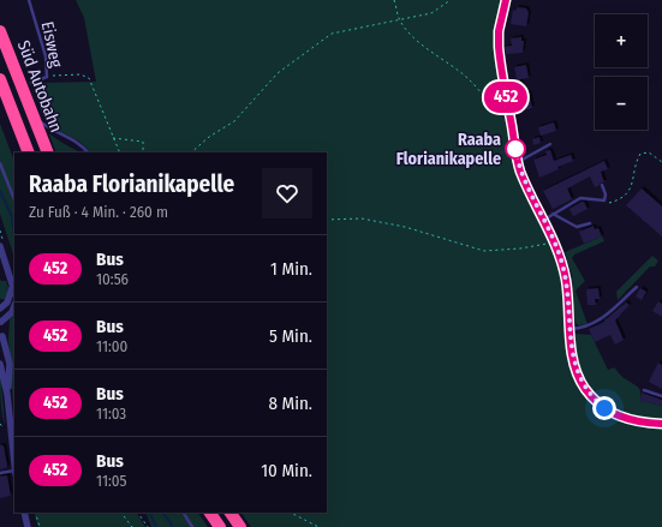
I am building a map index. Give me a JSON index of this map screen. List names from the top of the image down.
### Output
{
  "streets": {
    "highway": ["Süd Autobahn"],
    "lane": ["Eisweg"]
  },
  "places": ["Raaba Florianikapelle"],
  "lines": ["bus line 452"],
  "page": {
    "on_map": "452",
    "map_buttons": ["+", "−"],
    "heading": ["Raaba Florianikapelle", "Zu Fuß · 4 Min. · 260 m"],
    "list": [
      {
        "mark": "452",
        "name": "Bus",
        "note": "10:56",
        "value": "1 Min."
      },
      {
        "mark": "452",
        "name": "Bus",
        "note": "11:00",
        "value": "5 Min."
      },
      {
        "mark": "452",
        "name": "Bus",
        "note": "11:03",
        "value": "8 Min."
      },
      {
        "mark": "452",
        "name": "Bus",
        "note": "11:05",
        "value": "10 Min."
      }
    ]
  }
}
